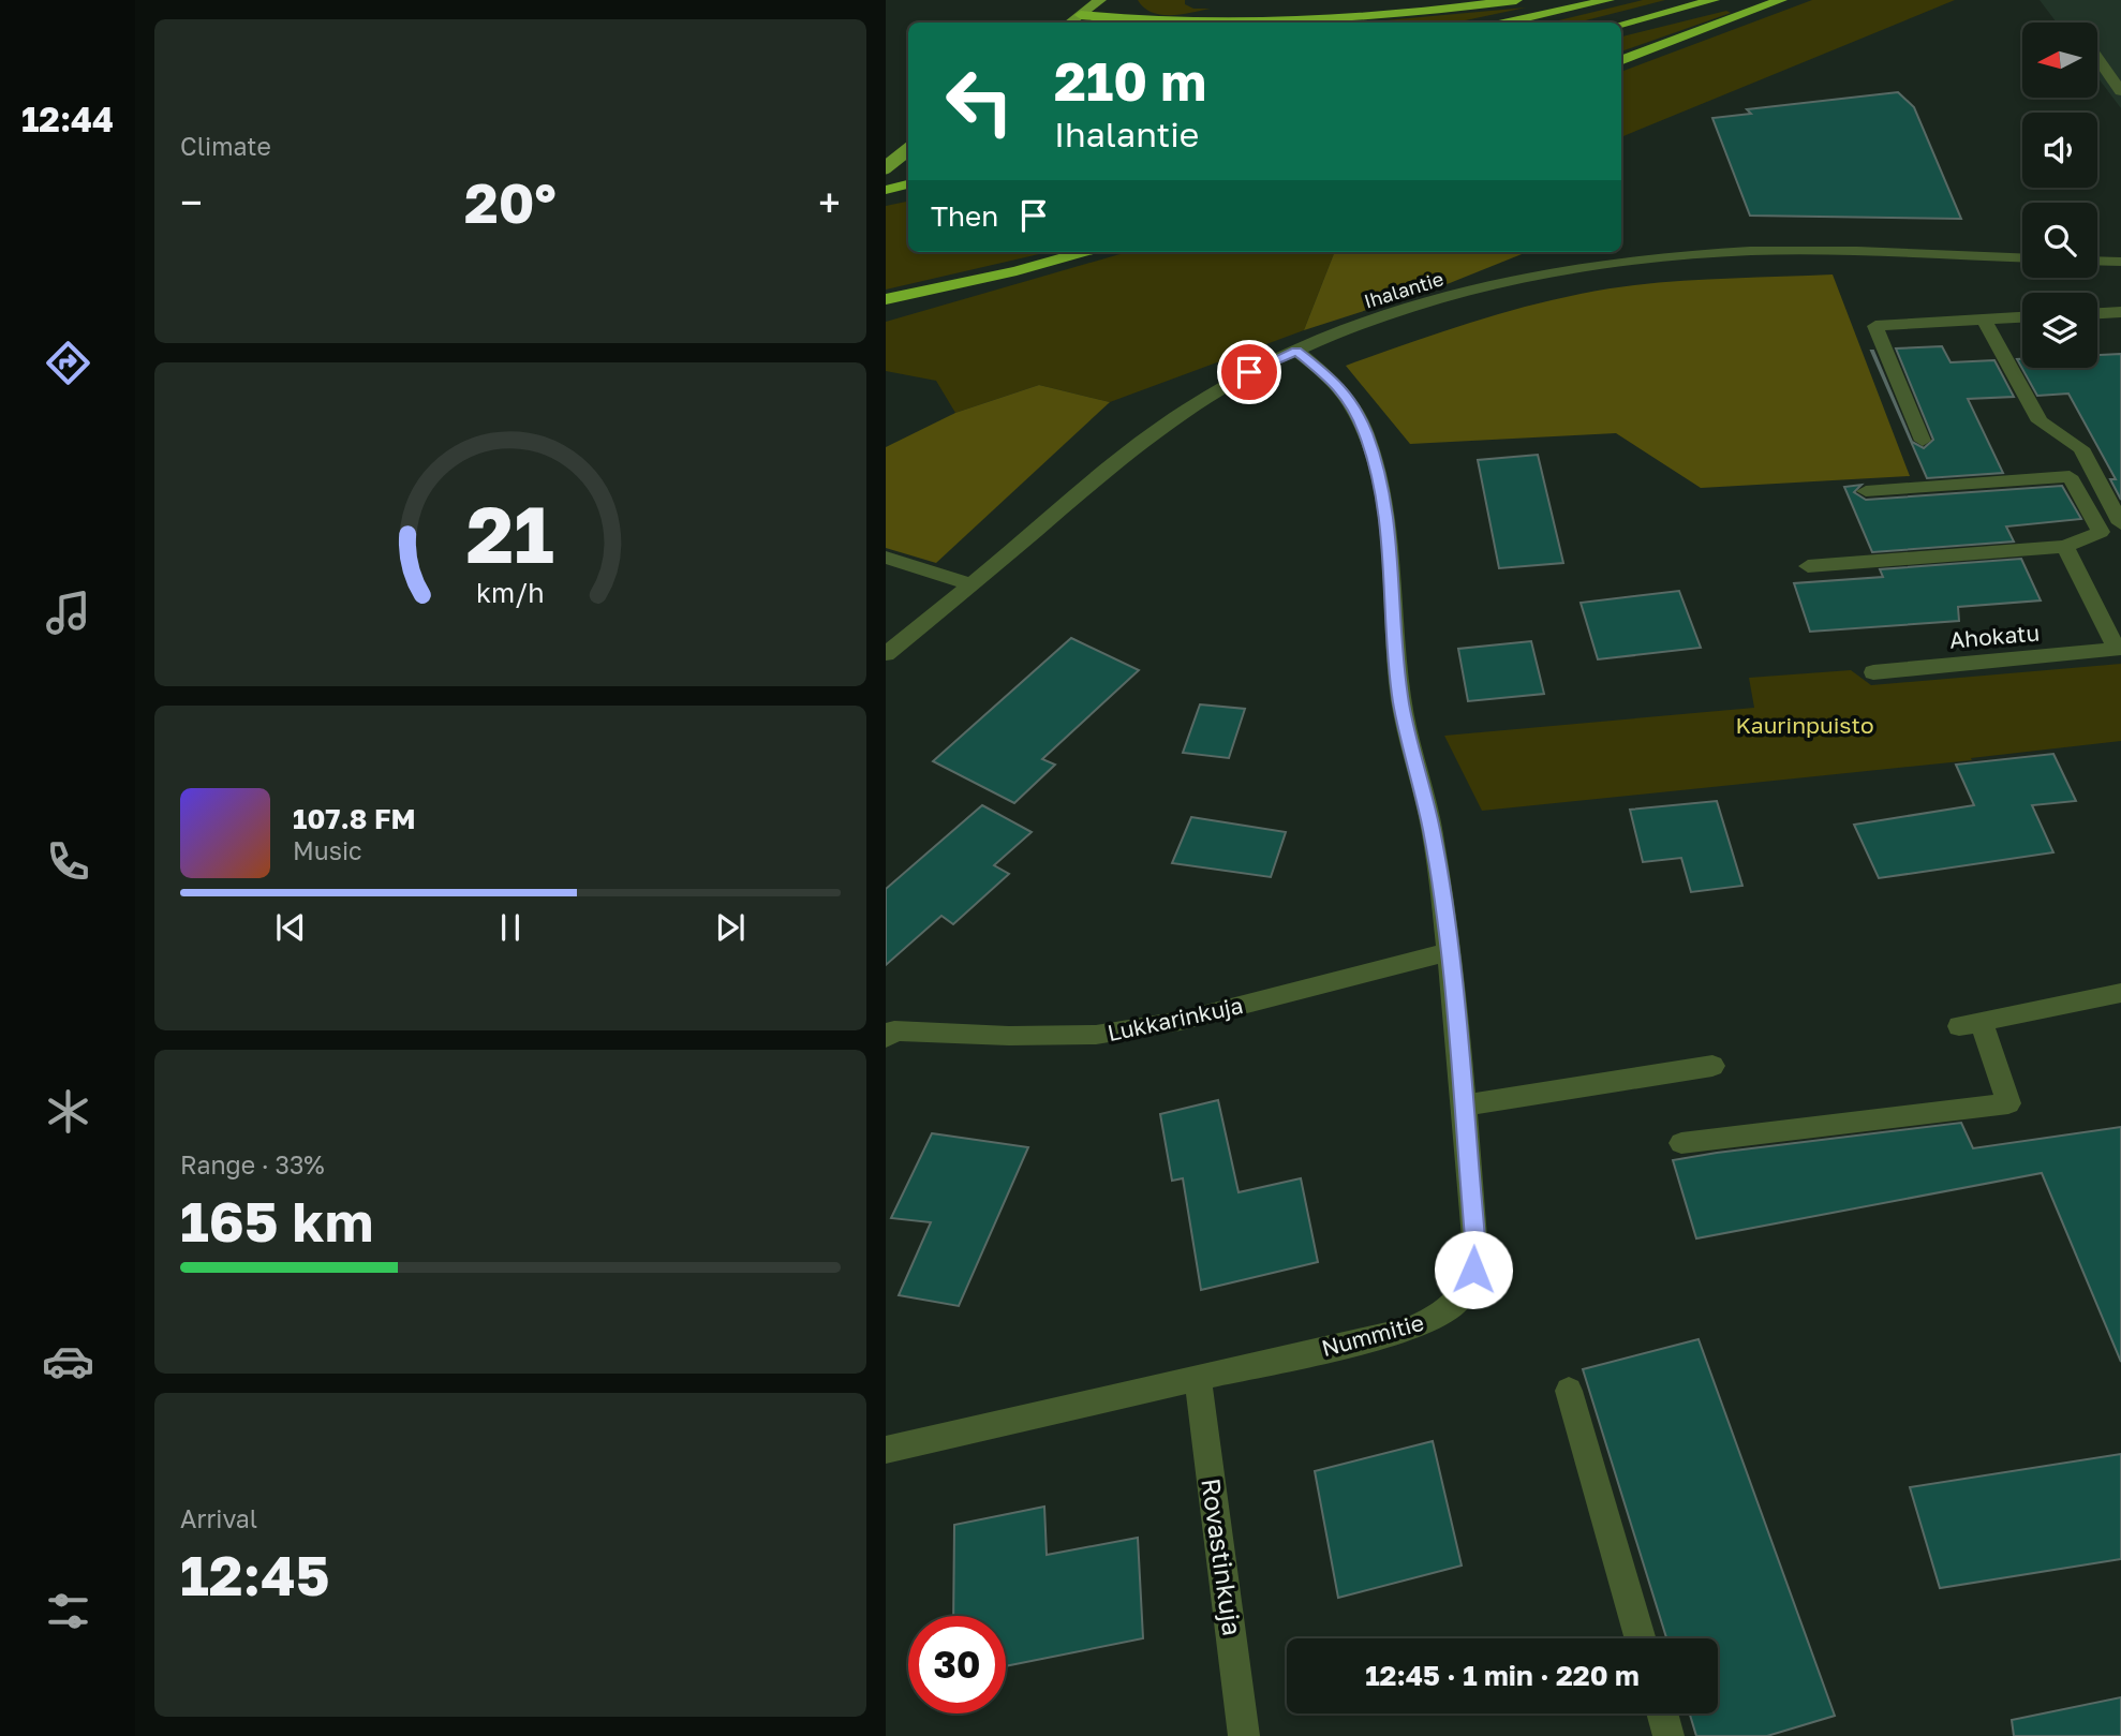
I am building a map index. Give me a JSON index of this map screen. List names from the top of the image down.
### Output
{
  "streets": {
    "street": [
      "Ihalantie",
      "Ahokatu",
      "Lukkarinkuja",
      "Nummitie",
      "Rovastinkuja"
    ]
  },
  "crossings": [
    ["Ihalantie", "Nummitie"],
    ["Lukkarinkuja", "Nummitie"],
    ["Nummitie", "Rovastinkuja"]
  ],
  "parks": ["Kaurinpuisto"],
  "north": "left",
  "page": {
    "tabs": "12:44",
    "tile": [
      "Climate",
      ["Range · 33%", "165 km"],
      ["Arrival", "12:45"]
    ],
    "turn": ["210 m", "Ihalantie"],
    "heat": ["−", "20°", "+"],
    "then": "Then",
    "song": ["107.8 FM", "Music"],
    "limit": "30",
    "trip": "12:45 · 1 min · 220 m",
    "gauge": ["21", "km/h"]
  }
}
